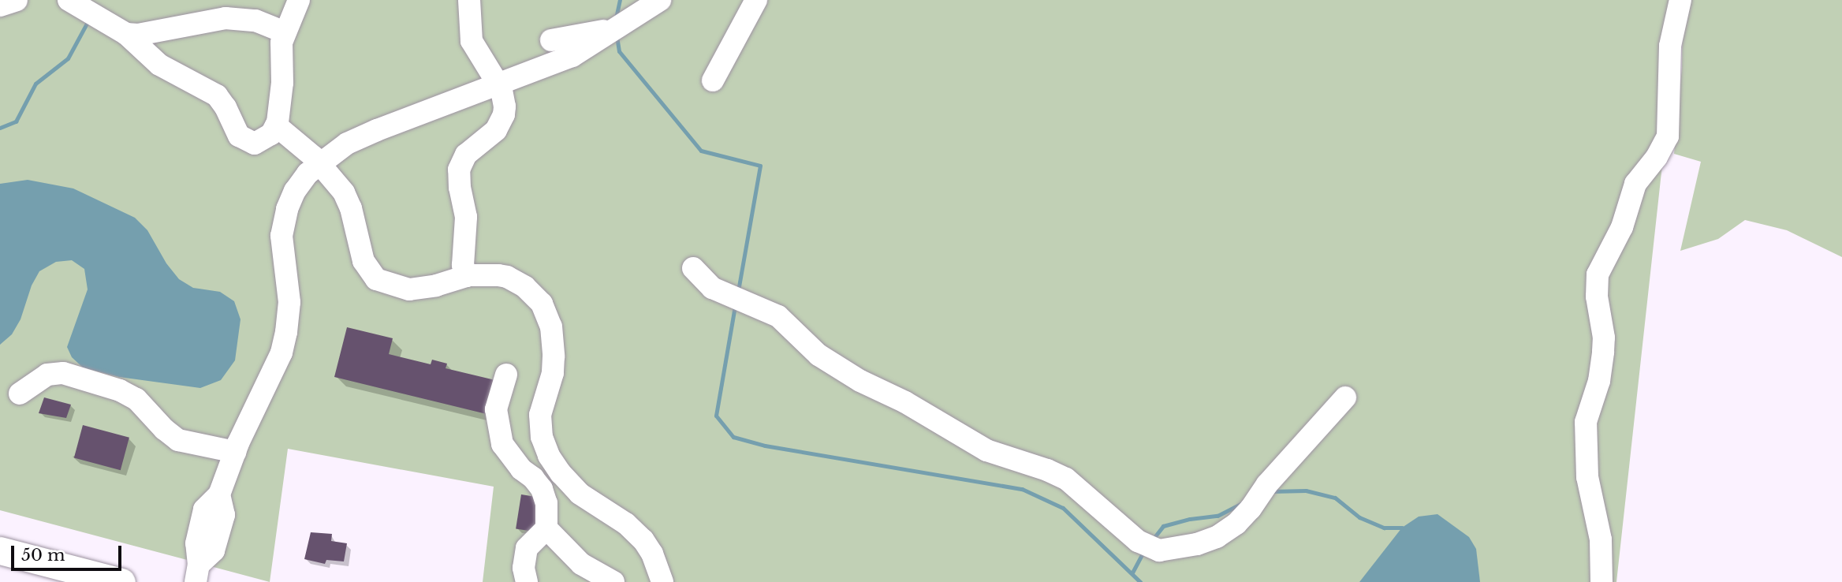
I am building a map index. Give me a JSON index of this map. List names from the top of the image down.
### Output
{
  "scale_bar": "50 m"
}
